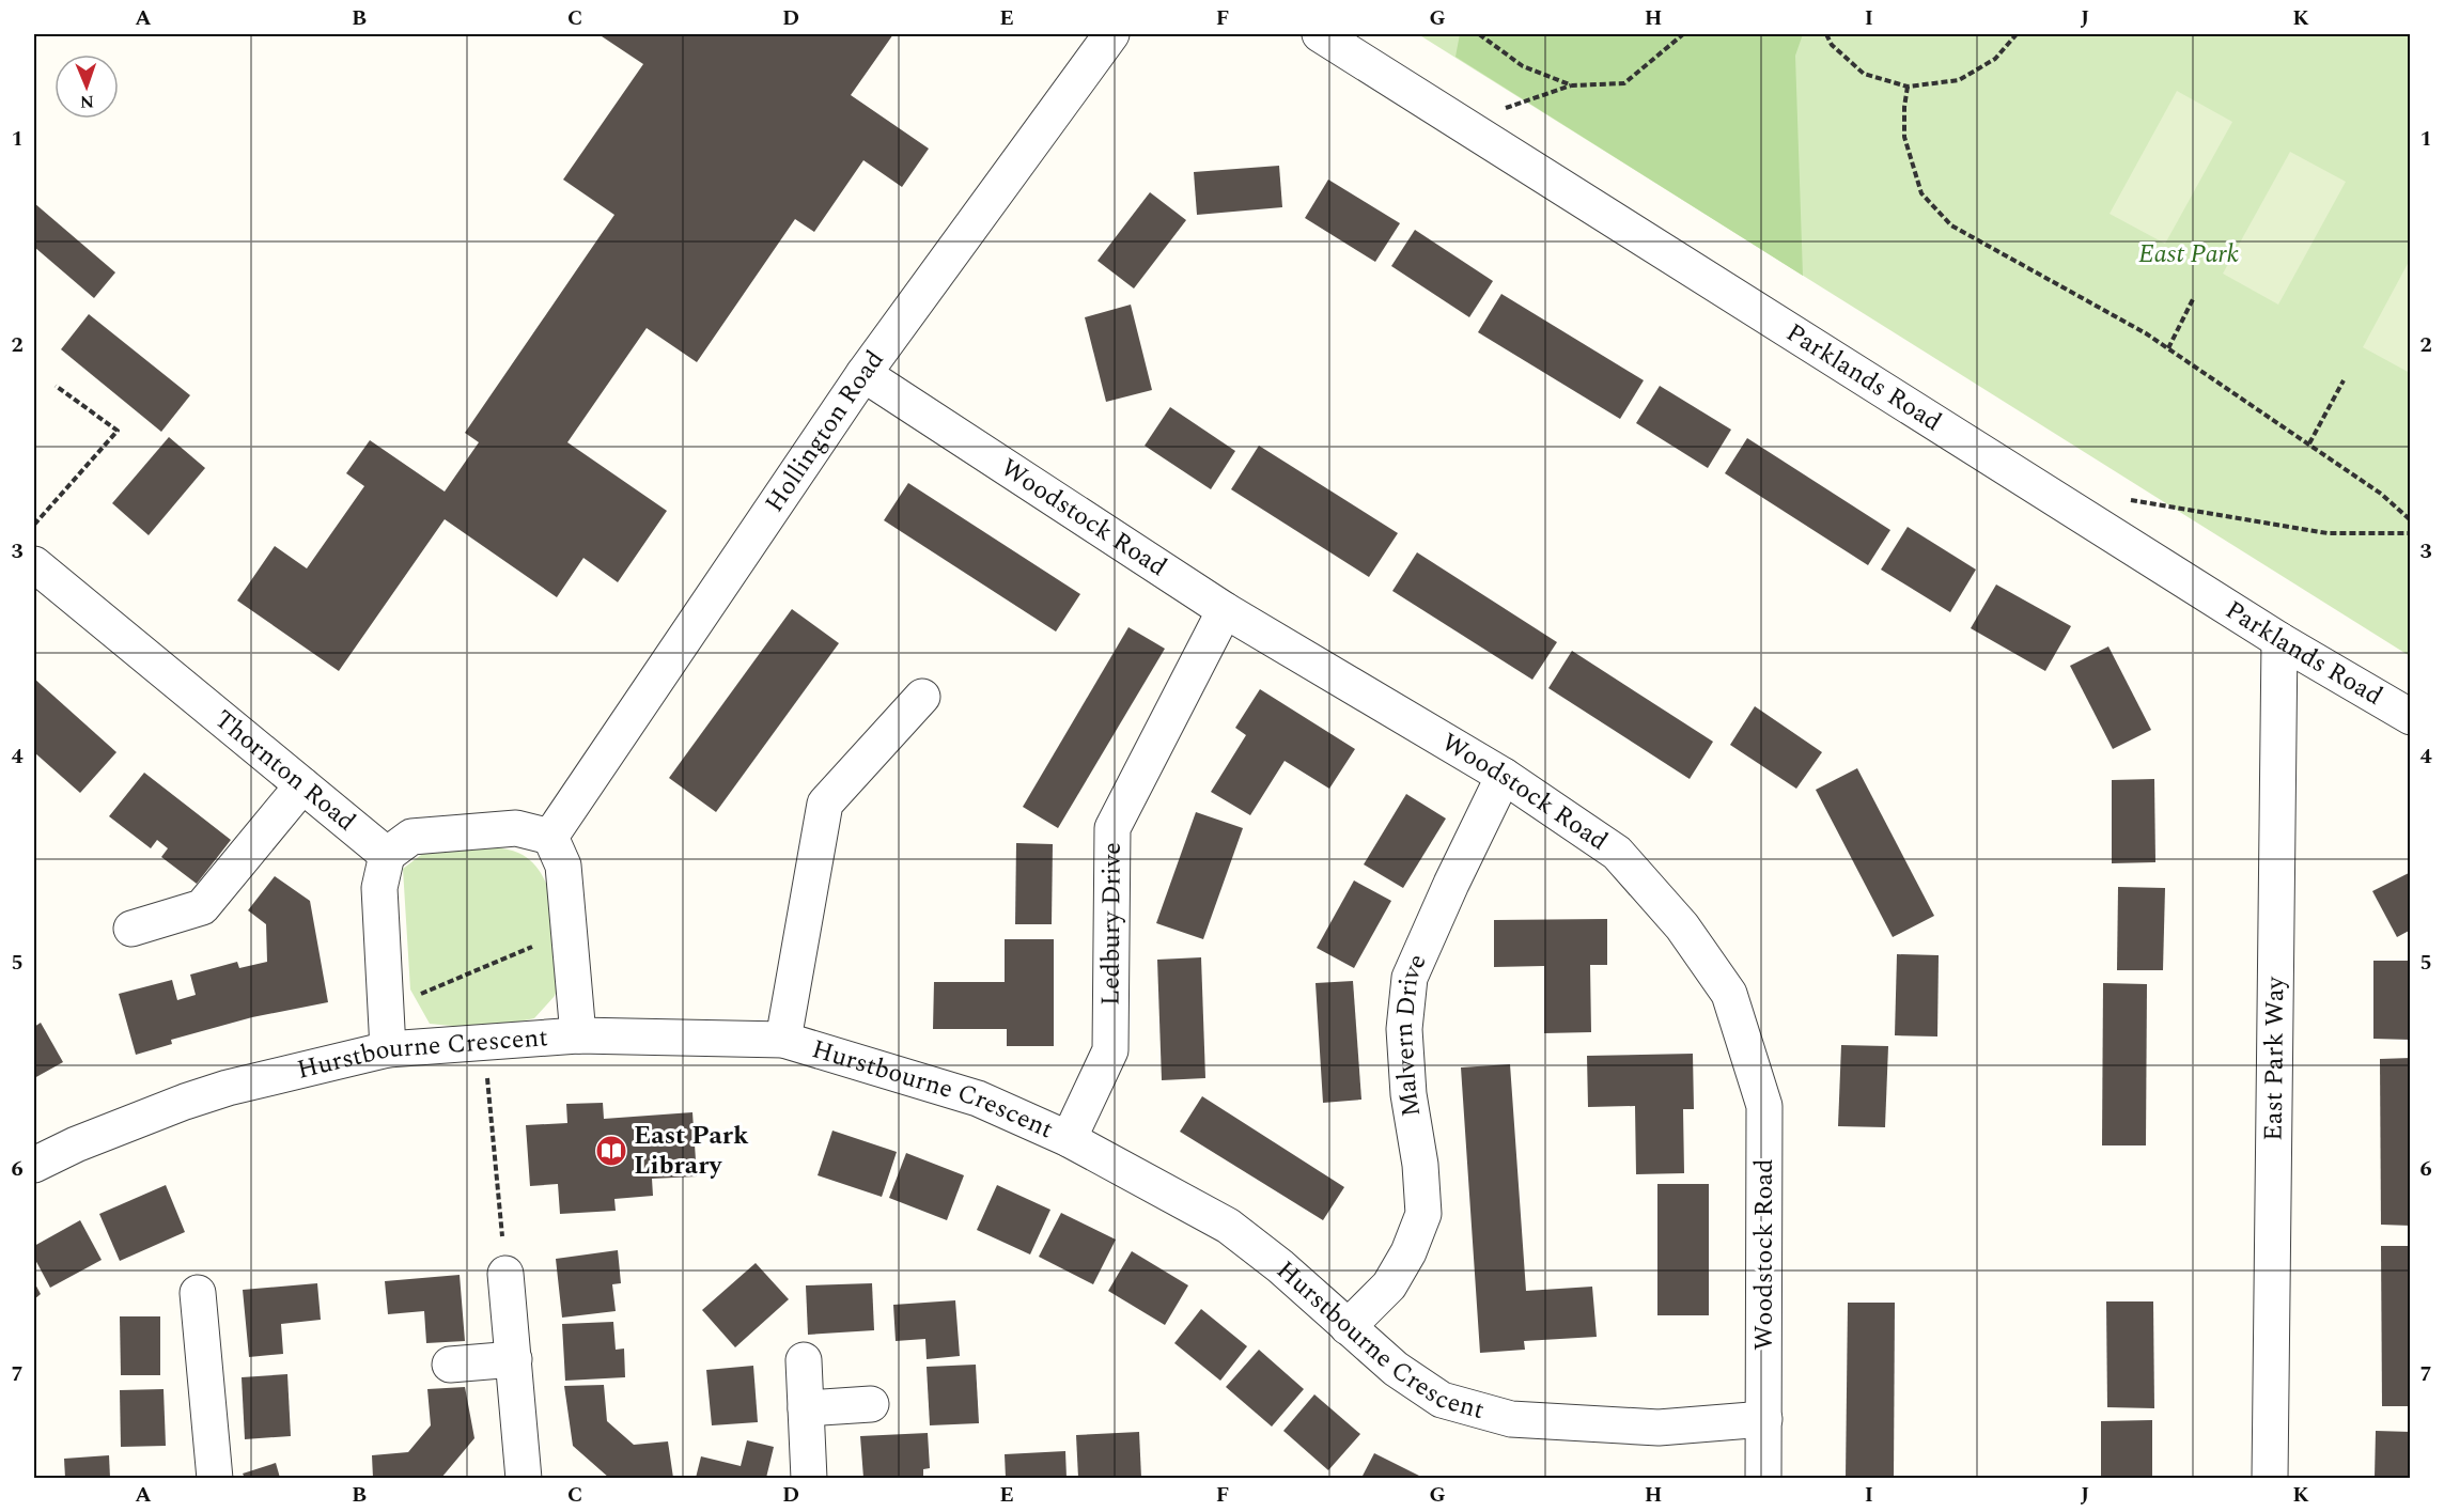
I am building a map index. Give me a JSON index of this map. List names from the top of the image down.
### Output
{
  "streets": {
    "street": [
      "Parklands Road",
      "Hollington Road",
      "Woodstock Road",
      "Thornton Road",
      "Ledbury Drive",
      "Malvern Drive",
      "Hurstbourne Crescent",
      "East Park Way"
    ]
  },
  "crossings": [
    ["Parklands Road", "East Park Way"],
    ["Hollington Road", "Woodstock Road"],
    ["Woodstock Road", "Ledbury Drive"],
    ["Woodstock Road", "Malvern Drive"],
    ["Woodstock Road", "Hurstbourne Crescent"],
    ["Ledbury Drive", "Hurstbourne Crescent"],
    ["Malvern Drive", "Hurstbourne Crescent"]
  ],
  "parks": ["East Park"],
  "places": {
    "library": ["East Park Library"]
  },
  "north": "bottom",
  "grid": {
    "columns": [
      "A",
      "B",
      "C",
      "D",
      "E",
      "F",
      "G",
      "H",
      "I",
      "J",
      "K"
    ],
    "rows": [
      "1",
      "2",
      "3",
      "4",
      "5",
      "6",
      "7"
    ]
  }
}
